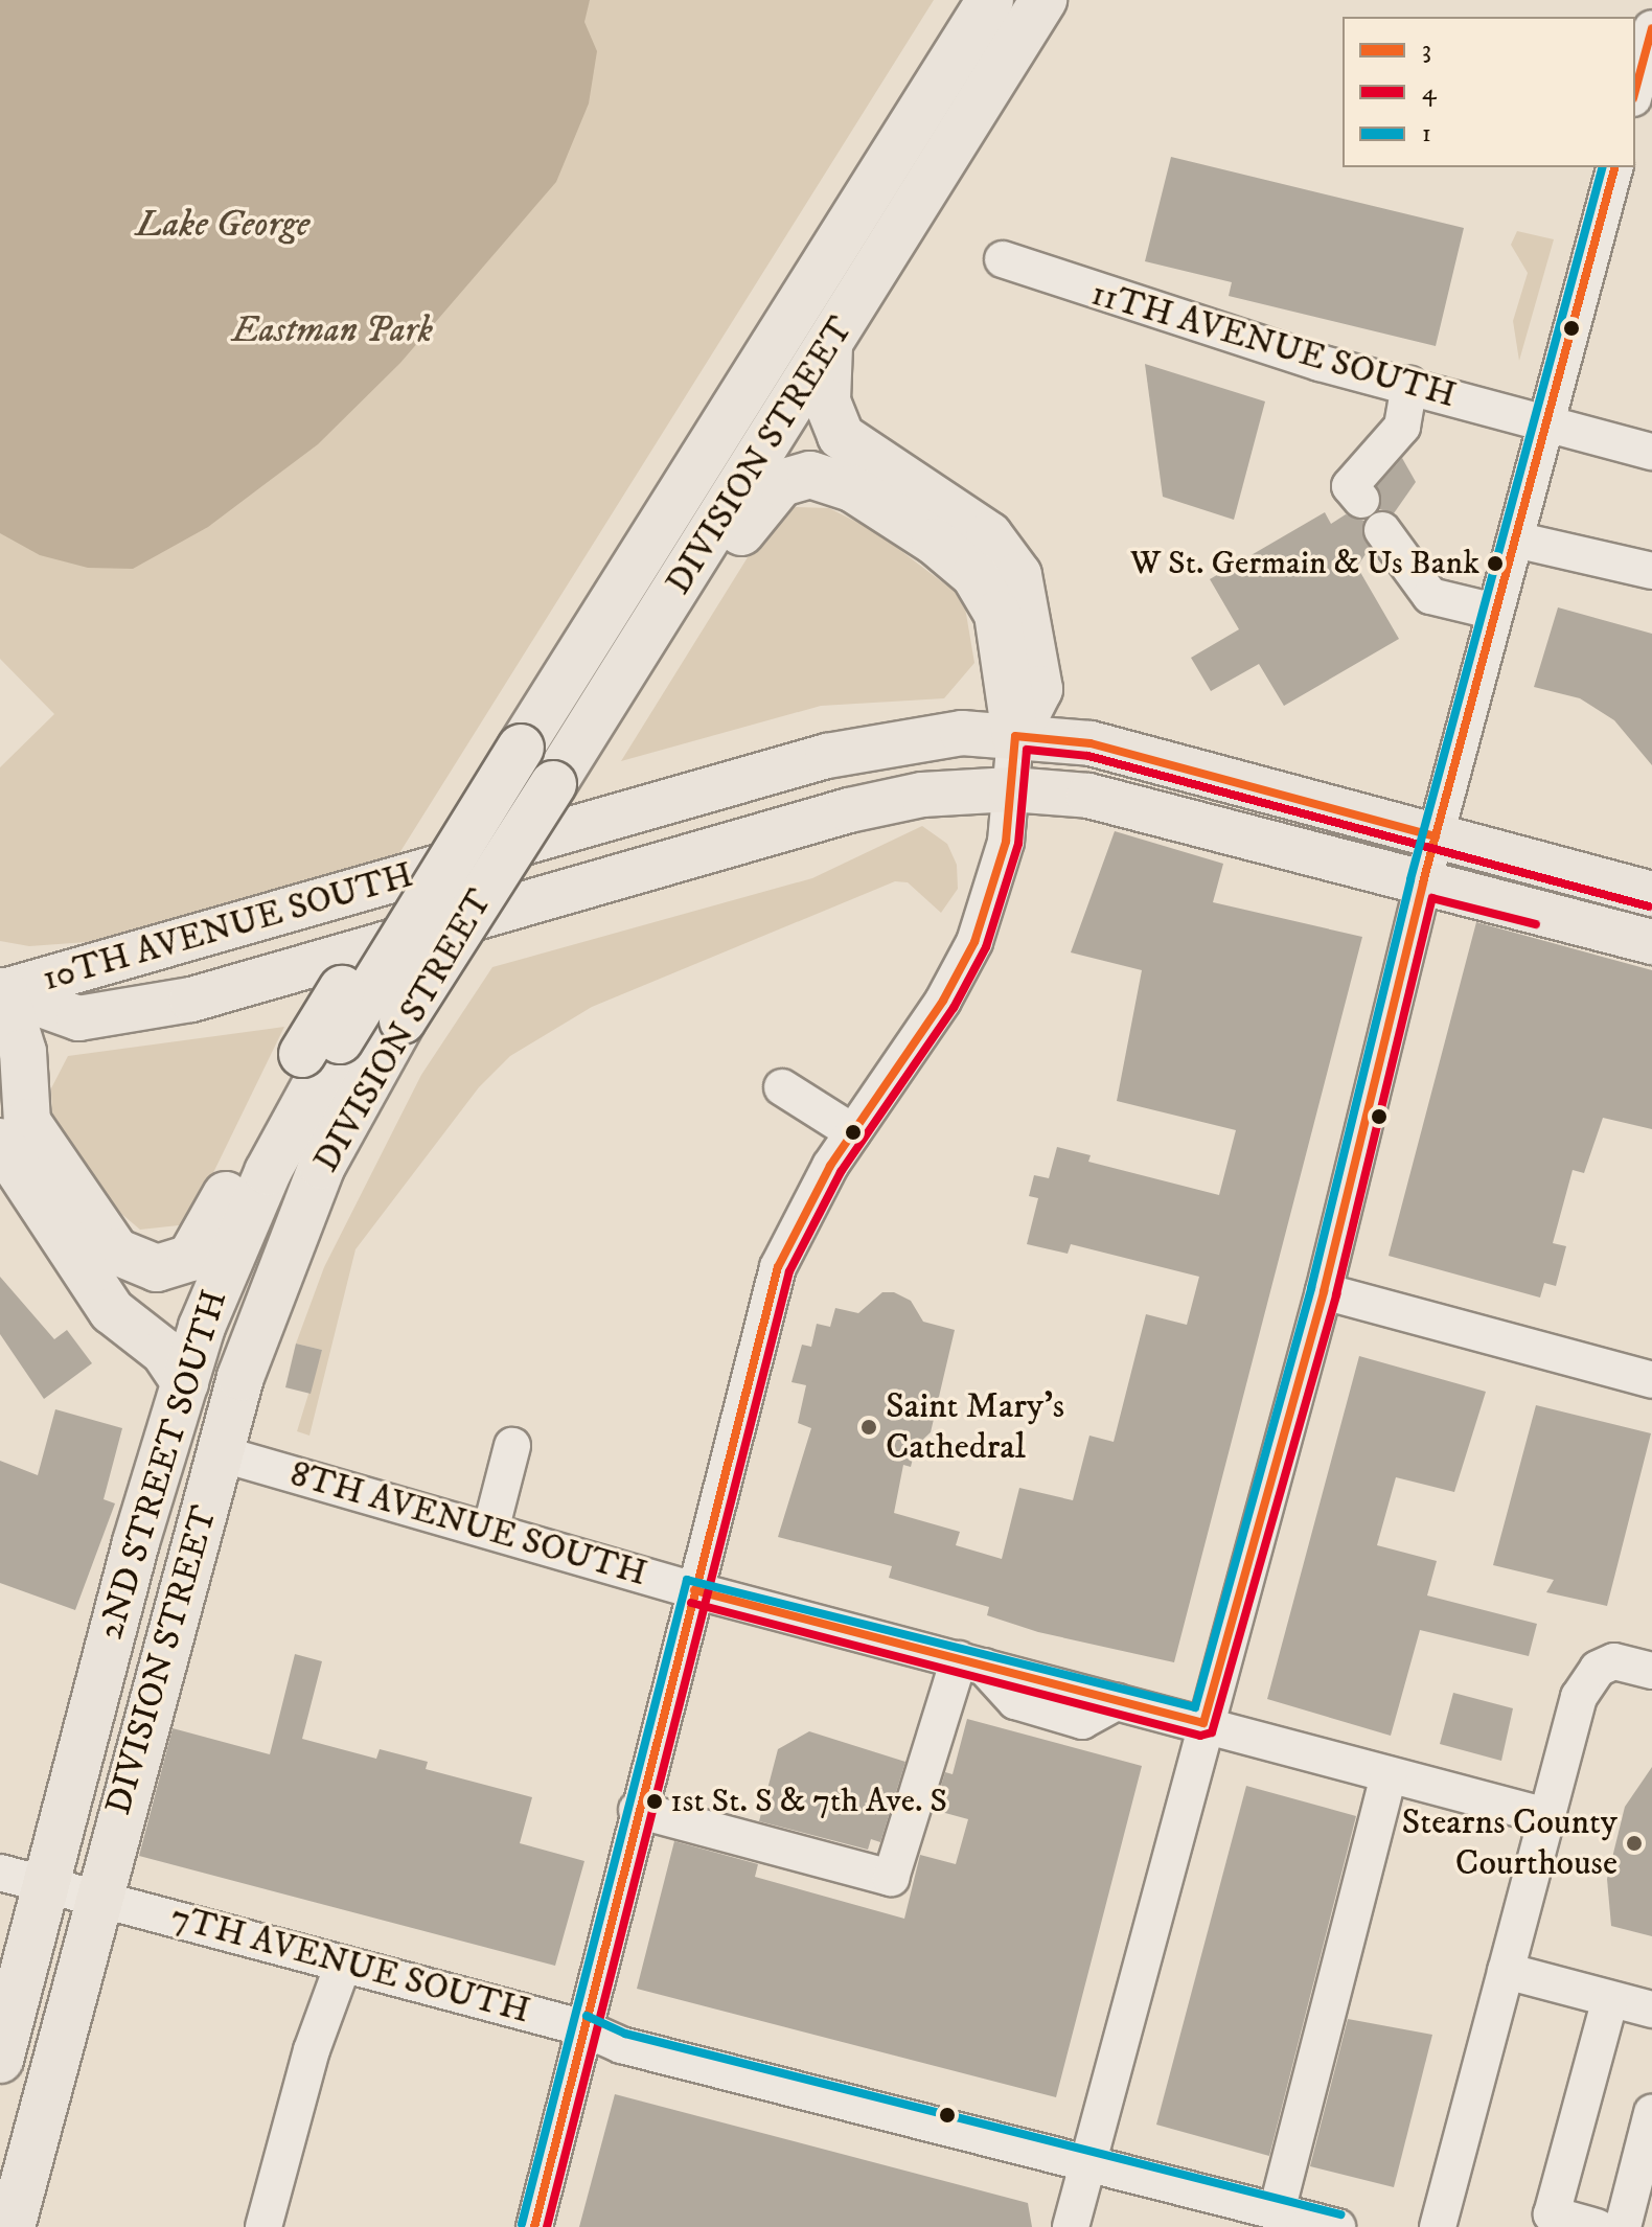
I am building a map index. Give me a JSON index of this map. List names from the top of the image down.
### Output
{
  "streets": {
    "highway": ["DIVISION STREET", "2ND STREET SOUTH"],
    "main road": ["10TH AVENUE SOUTH"],
    "street": ["11TH AVENUE SOUTH", "8TH AVENUE SOUTH", "7TH AVENUE SOUTH"]
  },
  "crossings": [
    ["DIVISION STREET", "2ND STREET SOUTH"],
    ["DIVISION STREET", "8TH AVENUE SOUTH"],
    ["DIVISION STREET", "7TH AVENUE SOUTH"],
    ["2ND STREET SOUTH", "7TH AVENUE SOUTH"]
  ],
  "water": ["Lake George"],
  "parks": ["Eastman Park"],
  "places": [
    "W St. Germain & Us Bank",
    "Saint Mary's Cathedral",
    "1st St. S & 7th Ave. S",
    "Stearns County Courthouse"
  ],
  "lines": ["transit line 3", "transit line 1", "transit line 4"],
  "legend": ["3", "4", "1"]
}
